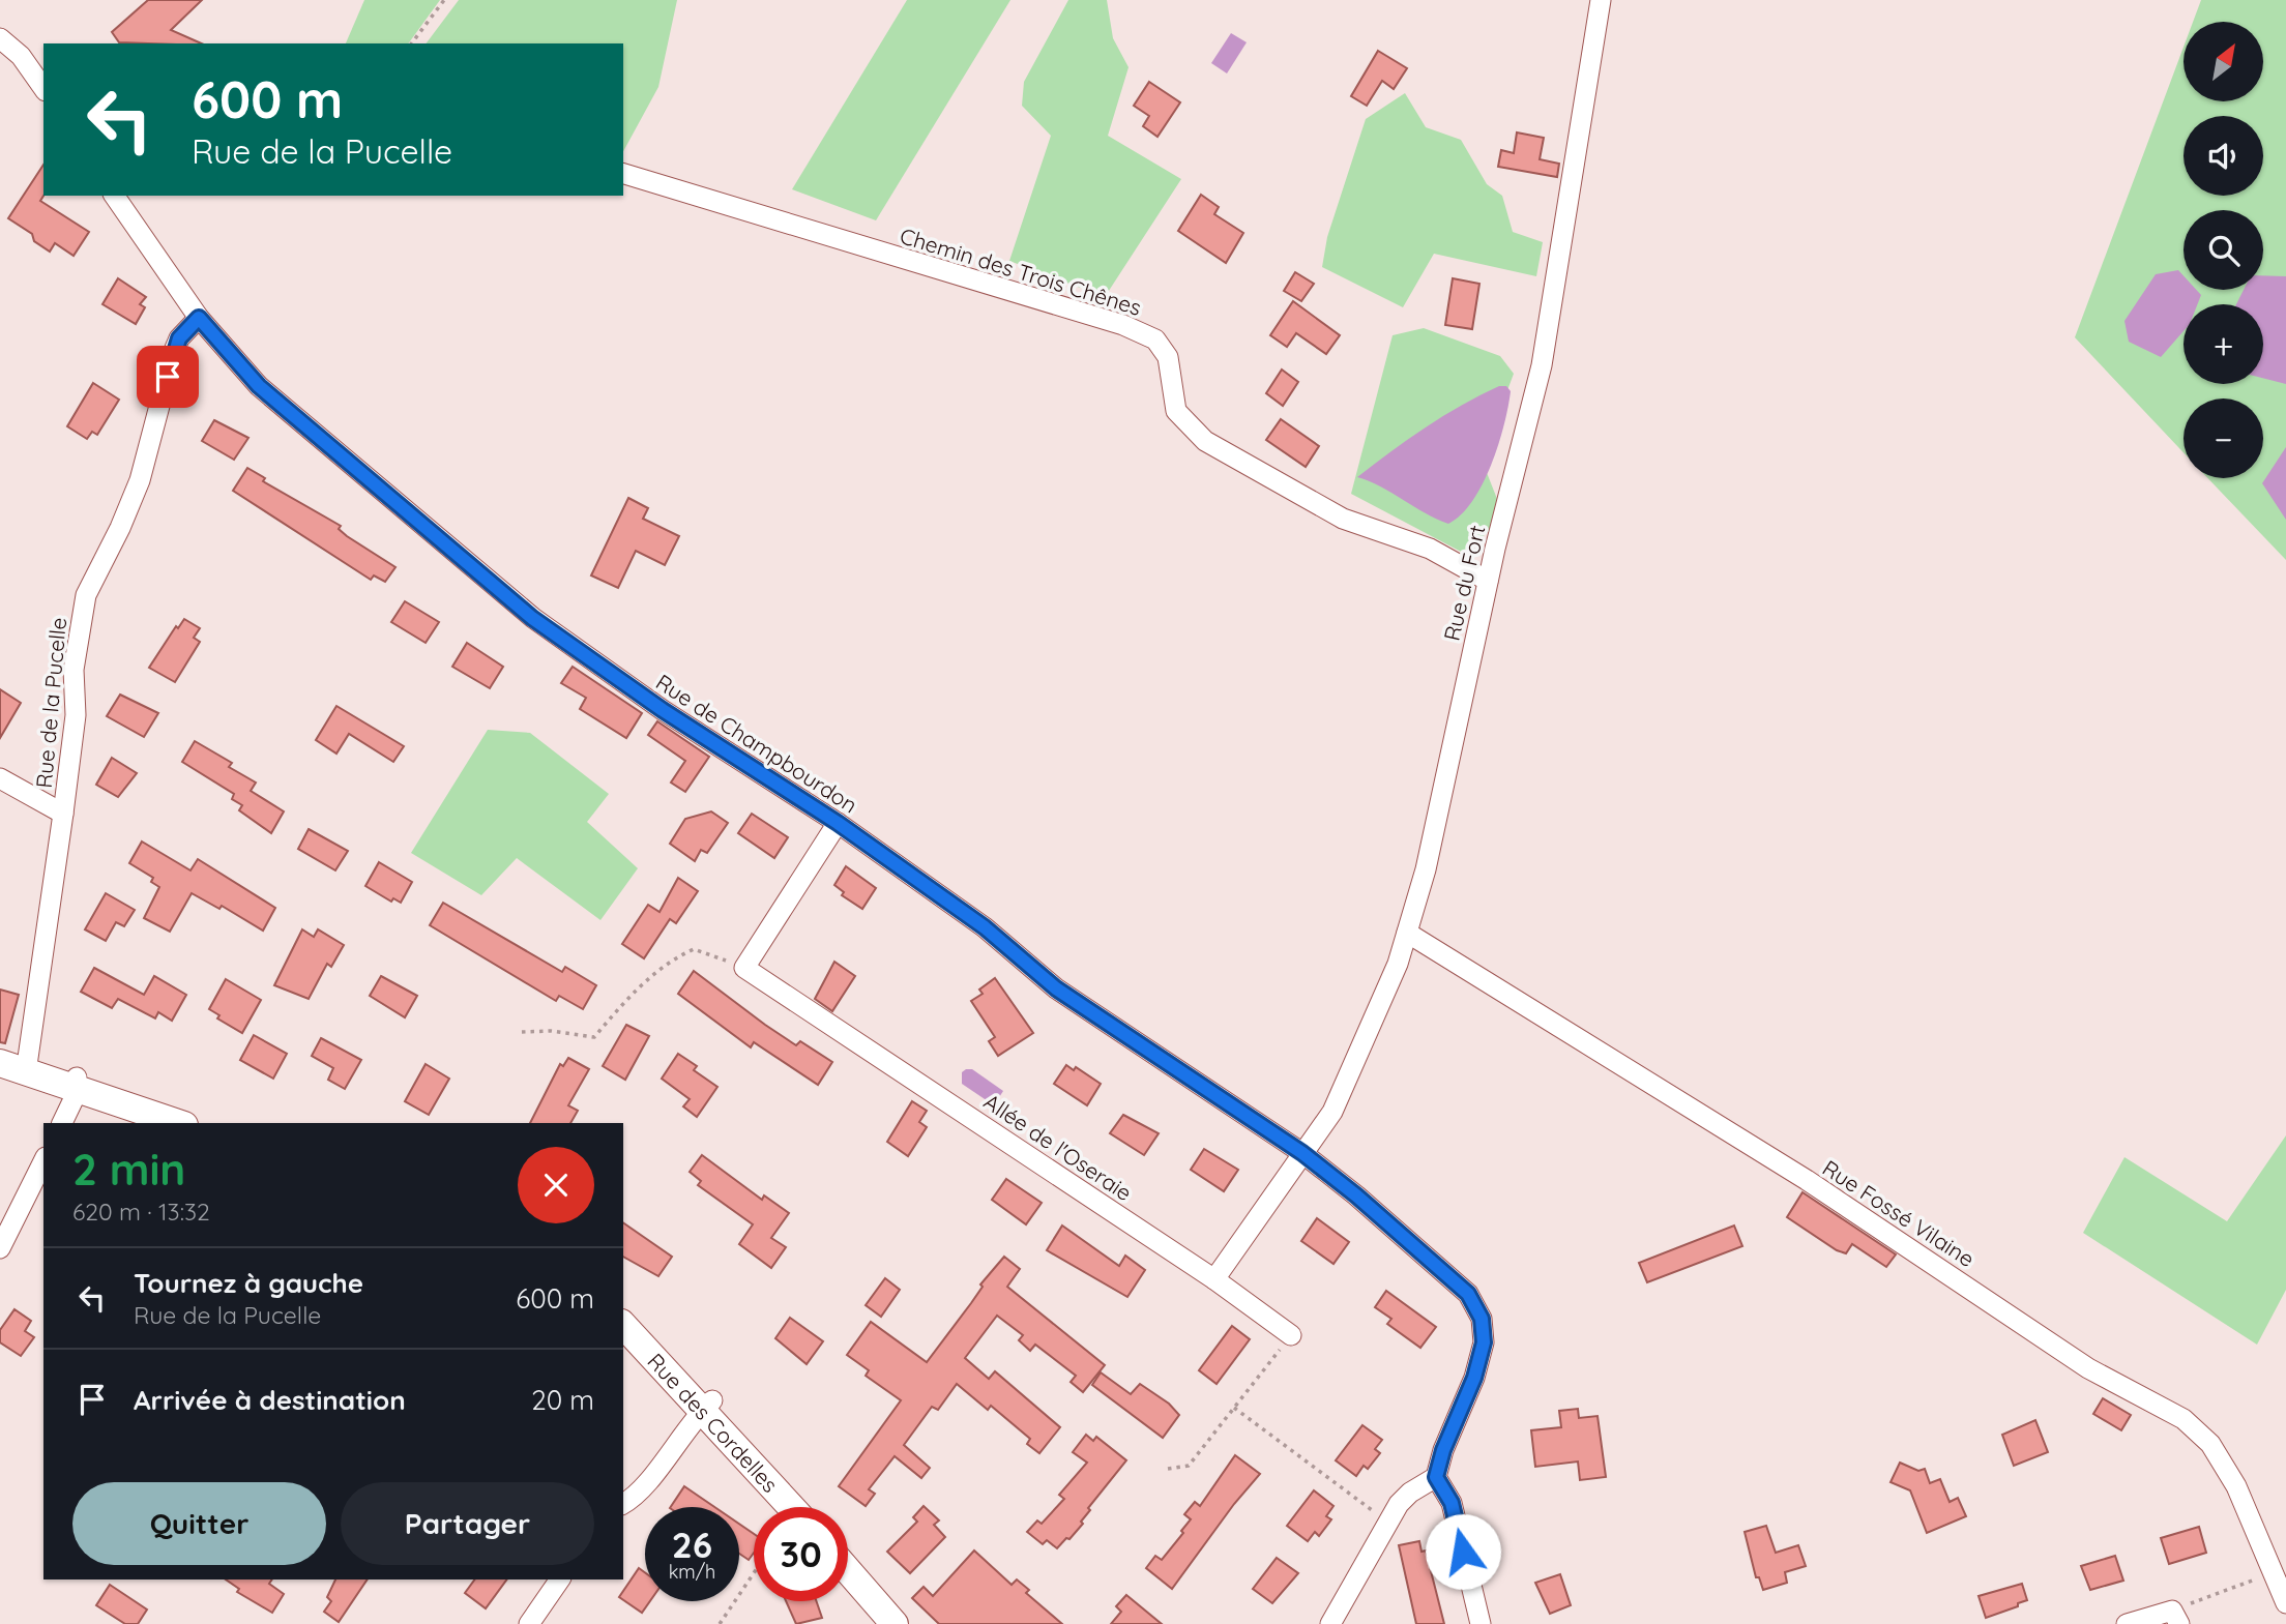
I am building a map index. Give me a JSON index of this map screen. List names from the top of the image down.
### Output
{
  "streets": {
    "street": [
      "Chemin des Trois Chênes",
      "Rue du Fort",
      "Rue de la Pucelle",
      "Rue de Champbourdon",
      "Allée de l'Oseraie",
      "Rue Fossé Vilaine",
      "Rue des Cordelles"
    ]
  },
  "crossings": [
    ["Chemin des Trois Chênes", "Rue du Fort"],
    ["Rue du Fort", "Rue de Champbourdon"],
    ["Rue du Fort", "Rue Fossé Vilaine"],
    ["Rue de la Pucelle", "Rue de Champbourdon"]
  ],
  "north": "top right",
  "page": {
    "map_buttons": ["+", "−"],
    "turn": ["600 m", "Rue de la Pucelle"],
    "heading": ["2 min", "620 m · 13:32"],
    "list": [
      {
        "name": "Tournez à gauche",
        "note": "Rue de la Pucelle",
        "value": "600 m"
      },
      {
        "name": "Arrivée à destination",
        "value": "20 m"
      }
    ],
    "buttons": ["Quitter", "Partager"],
    "speed": "26 km/h",
    "limit": "30"
  }
}
